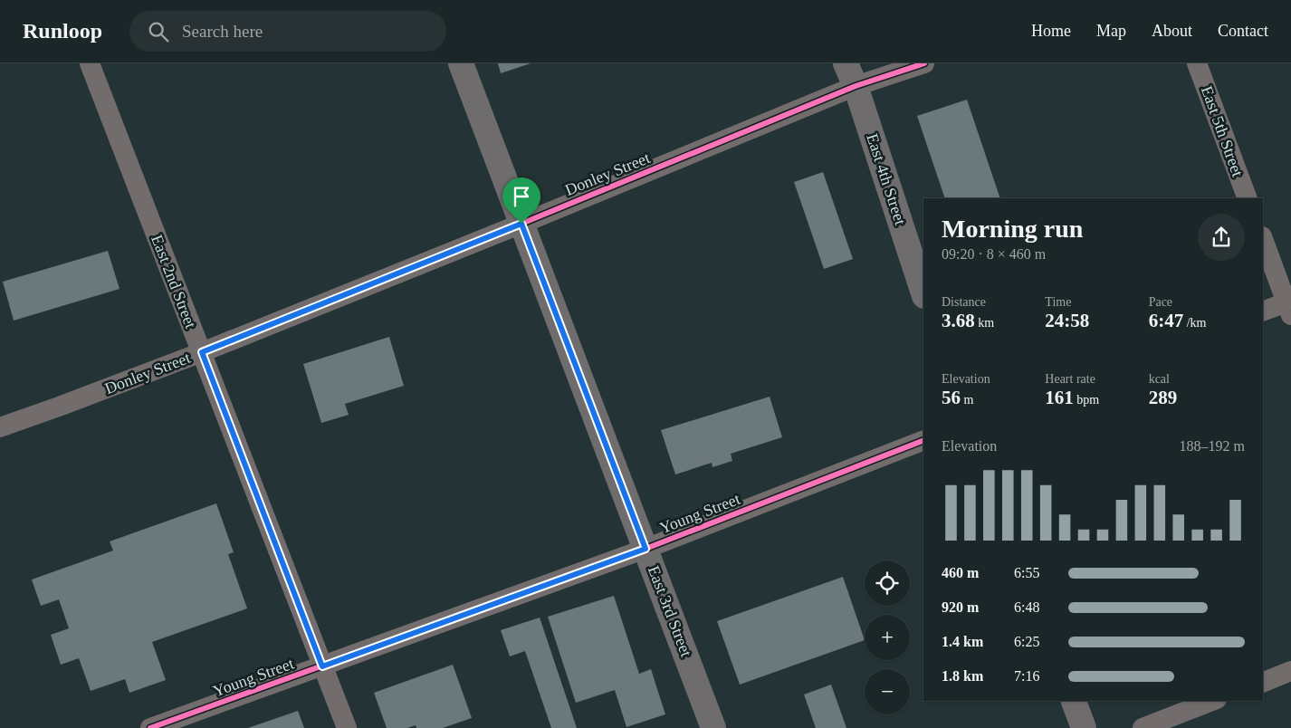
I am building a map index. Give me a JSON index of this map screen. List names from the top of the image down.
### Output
{
  "streets": {
    "main road": ["East 4th Street", "East 3rd Street"],
    "street": [
      "East 5th Street",
      "Donley Street",
      "East 2nd Street",
      "Young Street"
    ]
  },
  "crossings": [
    ["Donley Street", "East 4th Street"],
    ["Donley Street", "East 2nd Street"],
    ["Donley Street", "East 3rd Street"],
    ["East 2nd Street", "Young Street"],
    ["Young Street", "East 3rd Street"]
  ],
  "page": {
    "header": "Runloop",
    "search": "Search here",
    "nav": [
      "Home",
      "Map",
      "About",
      "Contact"
    ],
    "heading": ["Morning run", "09:20 · 8 × 460 m"],
    "stats": [
      ["Distance", "3.68 km"],
      ["Time", "24:58"],
      ["Pace", "6:47 /km"],
      ["Elevation", "56 m"],
      ["Heart rate", "161 bpm"],
      ["kcal", "289"]
    ],
    "chart": ["Elevation", "188–192 m"],
    "list": [
      {
        "name": "460 m",
        "note": "6:55"
      },
      {
        "name": "920 m",
        "note": "6:48"
      },
      {
        "name": "1.4 km",
        "note": "6:25"
      },
      {
        "name": "1.8 km",
        "note": "7:16"
      }
    ],
    "map_buttons": ["+", "−"]
  }
}
